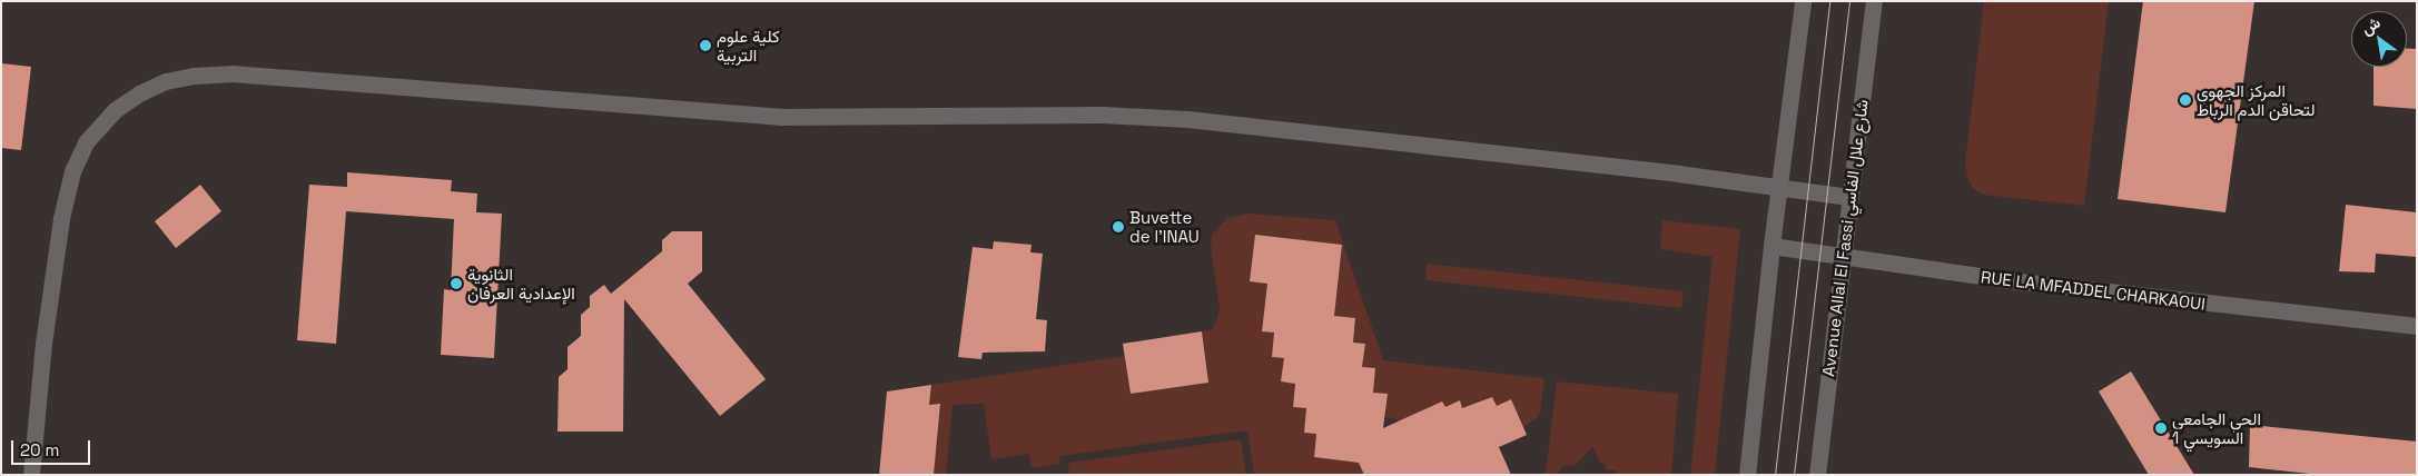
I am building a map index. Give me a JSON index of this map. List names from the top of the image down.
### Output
{
  "streets": {
    "street": ["Avenue Allal El Fassi شارع علال الفاسي", "RUE LA MFADDEL CHARKAOUI"]
  },
  "crossings": [
    ["Avenue Allal El Fassi شارع علال الفاسي", "RUE LA MFADDEL CHARKAOUI"]
  ],
  "places": [
    "كلية علوم التربية",
    "المركز الجهوي لتحاقن الدم الرباط",
    "Buvette de l'INAU",
    "الثانوية الإعدادية العرفان",
    "الحي الجامعي السويسي 1"
  ],
  "scale_bar": "20 m",
  "north": "top left"
}
